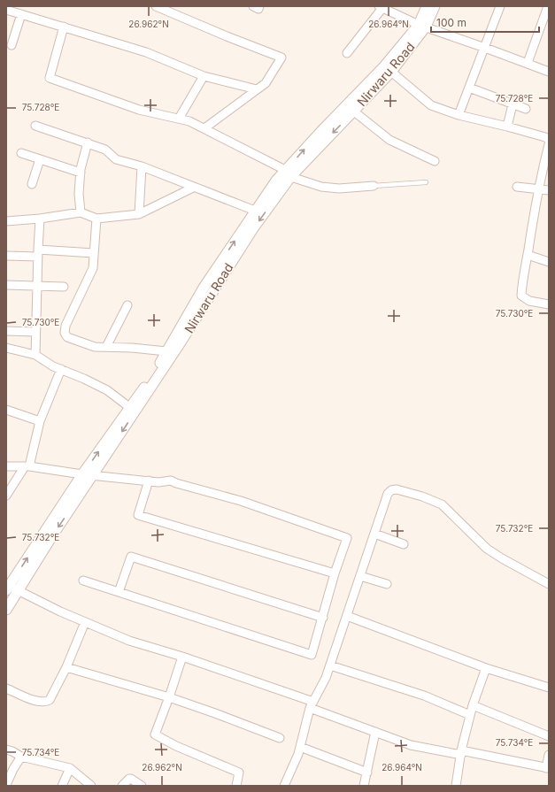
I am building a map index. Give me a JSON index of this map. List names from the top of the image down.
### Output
{
  "streets": {
    "street": ["Nirwaru Road"]
  },
  "scale_bar": "100 m",
  "coordinates": [
    "26.962°N",
    "26.964°N",
    "75.728°E",
    "75.730°E",
    "75.732°E",
    "75.734°E"
  ]
}
